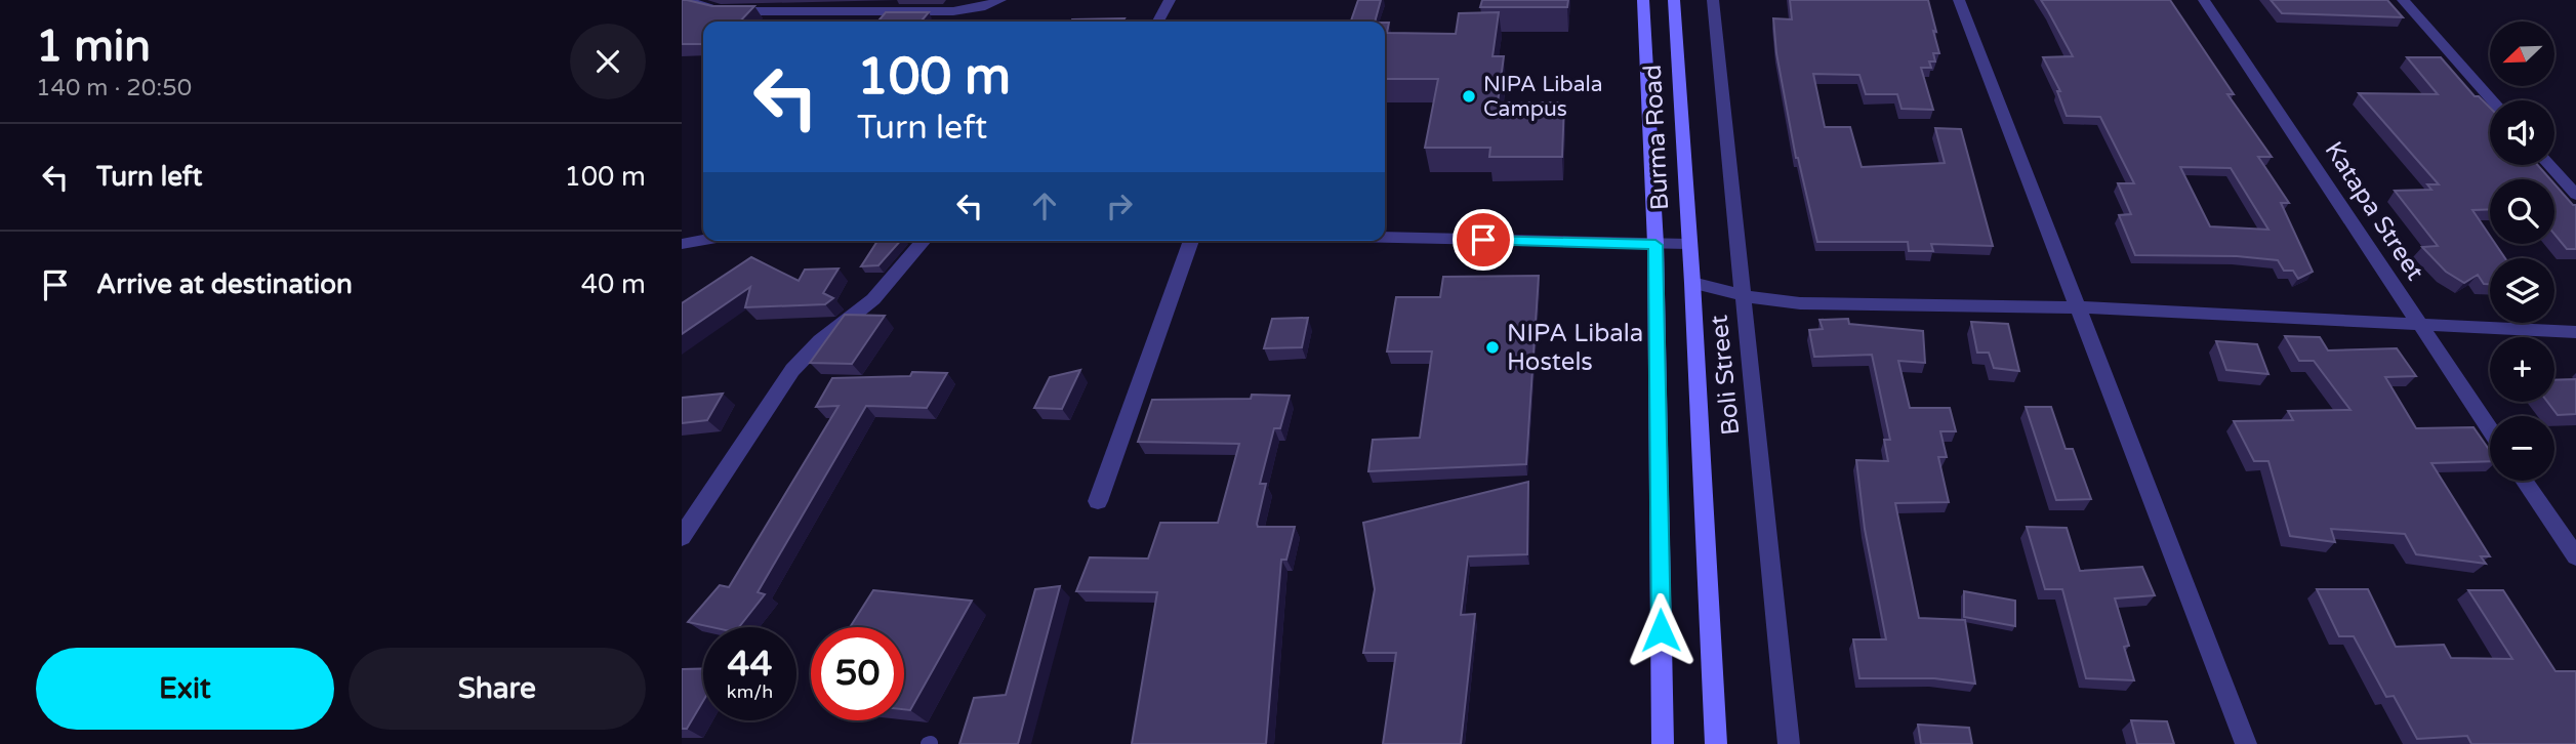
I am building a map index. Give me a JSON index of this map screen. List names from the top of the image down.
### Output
{
  "streets": {
    "main road": ["Burma Road"],
    "street": ["Katapa Street", "Boli Street"]
  },
  "places": ["NIPA Libala Campus", "NIPA Libala Hostels"],
  "north": "bottom left",
  "page": {
    "heading": ["1 min", "140 m · 20:50"],
    "map_buttons": ["+", "−"],
    "turn": ["100 m", "Turn left"],
    "list": [
      {
        "name": "Turn left",
        "value": "100 m"
      },
      {
        "name": "Arrive at destination",
        "value": "40 m"
      }
    ],
    "speed": "44 km/h",
    "limit": "50",
    "buttons": ["Exit", "Share"]
  }
}
